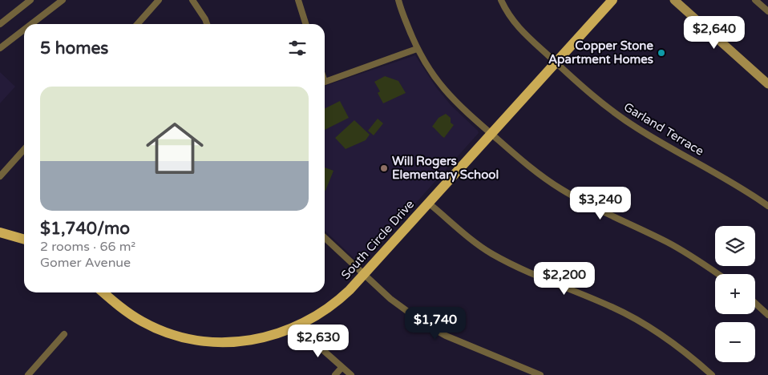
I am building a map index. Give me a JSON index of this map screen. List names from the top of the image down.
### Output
{
  "streets": {
    "main road": ["South Circle Drive"],
    "street": ["Garland Terrace"]
  },
  "crossings": [
    ["Garland Terrace", "South Circle Drive"]
  ],
  "places": ["Copper Stone Apartment Homes", "Will Rogers Elementary School"],
  "page": {
    "price": [
      "$2,640",
      "$3,240",
      "$2,200",
      "$1,740",
      "$2,630"
    ],
    "heading": "5 homes",
    "list": [
      {
        "name": "$1,740/mo",
        "note": "2 rooms · 66 m² · Gomer Avenue"
      }
    ],
    "map_buttons": ["+", "−"]
  }
}
